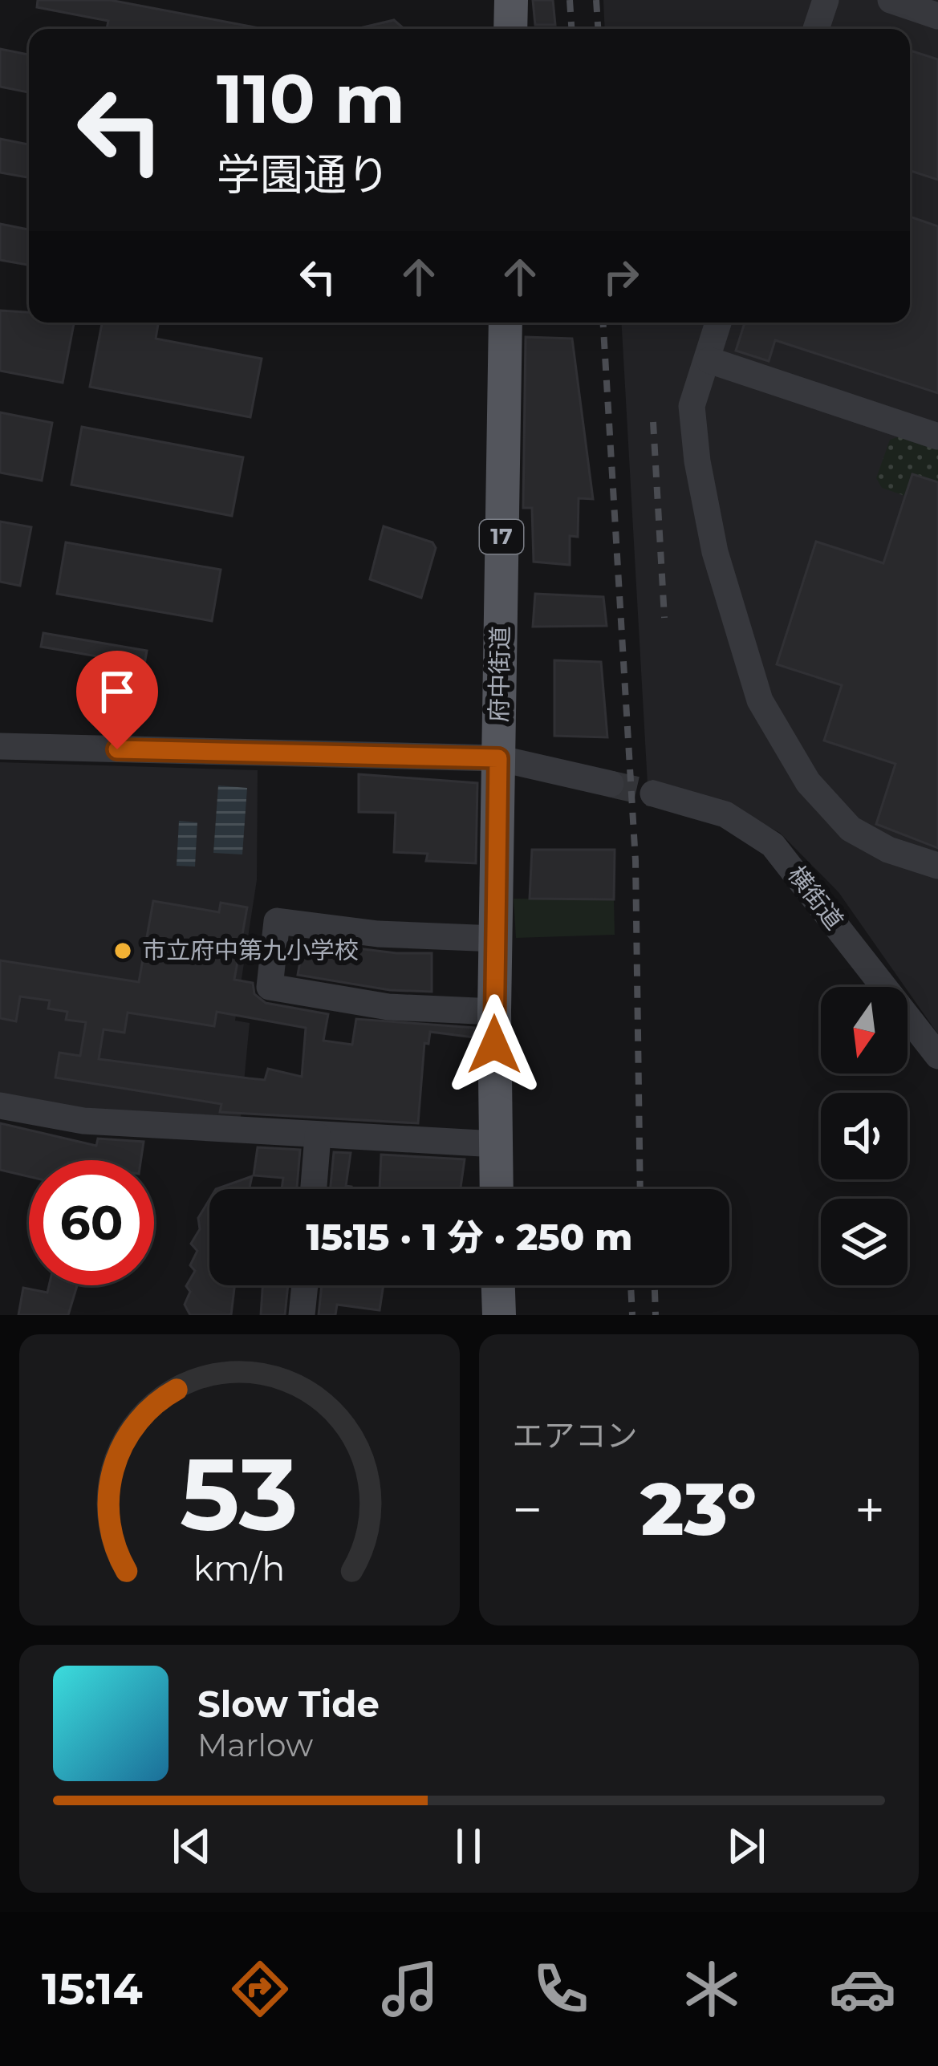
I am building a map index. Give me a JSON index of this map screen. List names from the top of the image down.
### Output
{
  "streets": {
    "main road": ["17", "府中街道"],
    "street": ["横街道"]
  },
  "places": ["市立府中第九小学校"],
  "north": "bottom",
  "page": {
    "turn": ["110 m", "学園通り"],
    "limit": "60",
    "trip": "15:15 · 1 分 · 250 m",
    "tile": "エアコン",
    "heat": ["−", "23°", "+"],
    "song": ["Slow Tide", "Marlow"],
    "tabs": "15:14",
    "gauge": ["53", "km/h"]
  }
}
